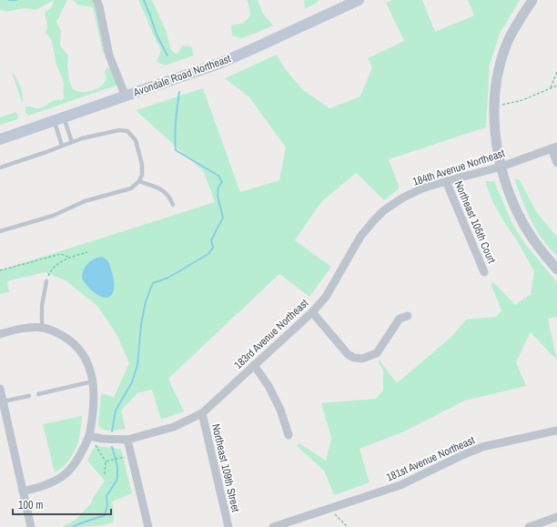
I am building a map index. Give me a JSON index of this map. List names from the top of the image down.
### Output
{
  "streets": {
    "main road": ["Avondale Road Northeast"],
    "street": [
      "184th Avenue Northeast",
      "Northeast 105th Court",
      "183rd Avenue Northeast",
      "181st Avenue Northeast",
      "Northeast 109th Street"
    ]
  },
  "crossings": [
    ["184th Avenue Northeast", "Northeast 105th Court"],
    ["184th Avenue Northeast", "183rd Avenue Northeast"],
    ["183rd Avenue Northeast", "Northeast 109th Street"]
  ],
  "scale_bar": "100 m"
}
